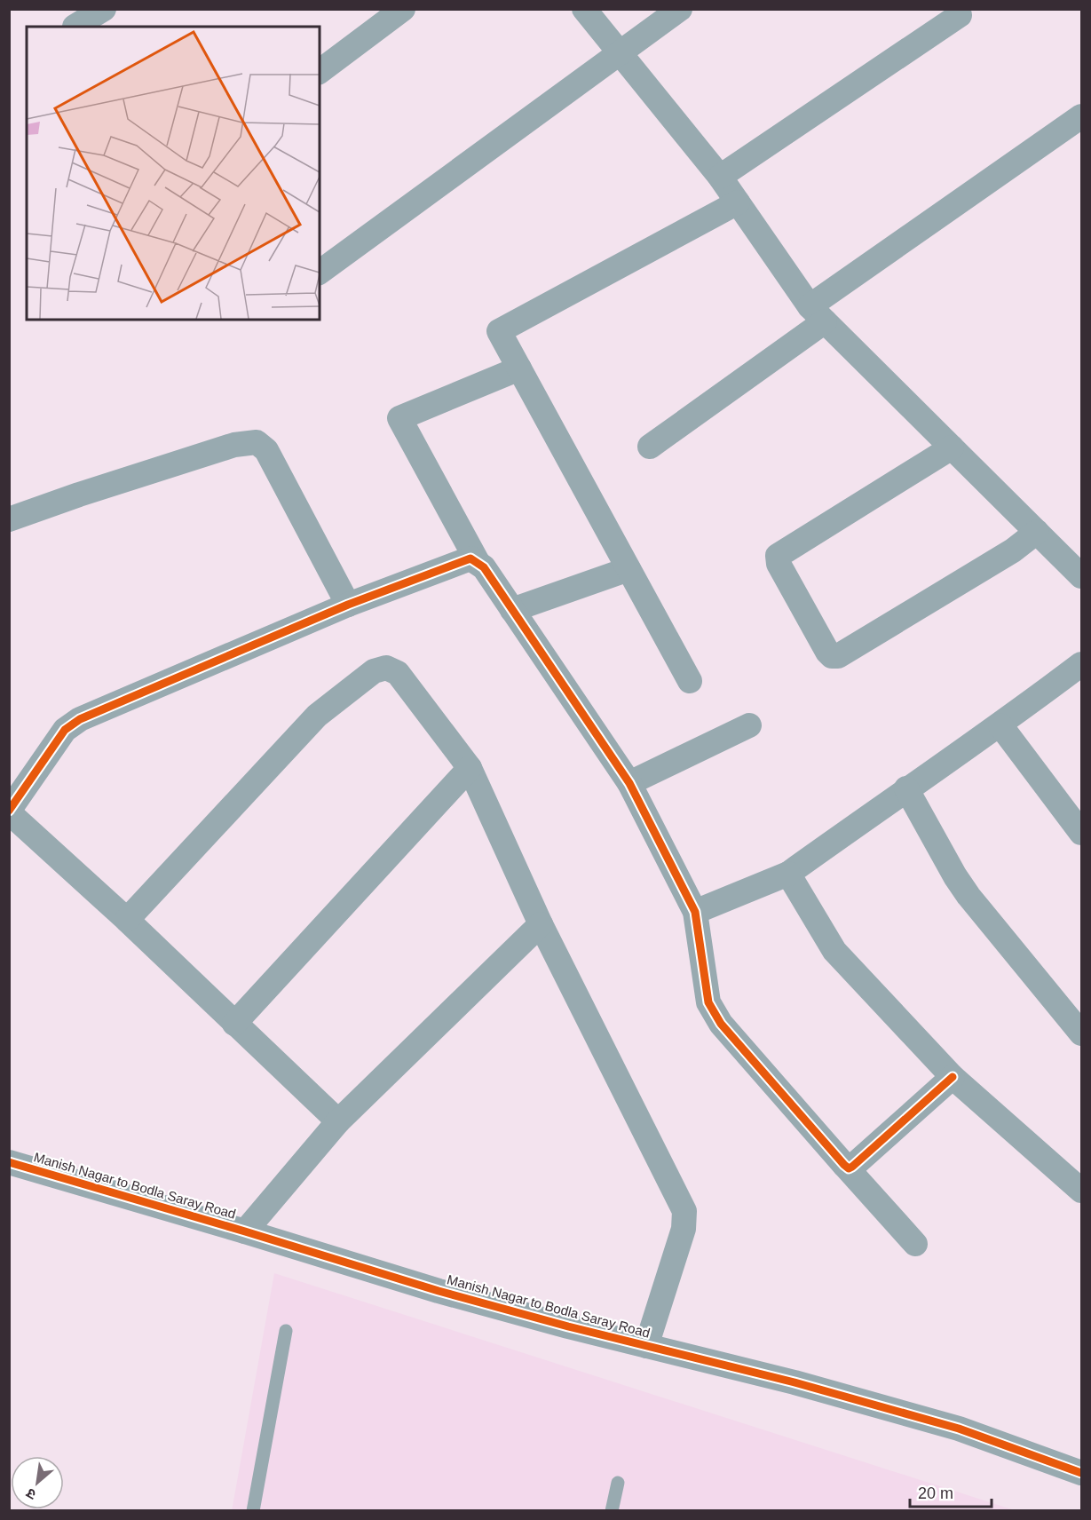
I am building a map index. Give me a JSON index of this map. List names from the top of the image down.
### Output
{
  "streets": {
    "street": ["Manish Nagar to Bodla Saray Road"]
  },
  "scale_bar": "20 m",
  "north": "bottom left"
}
